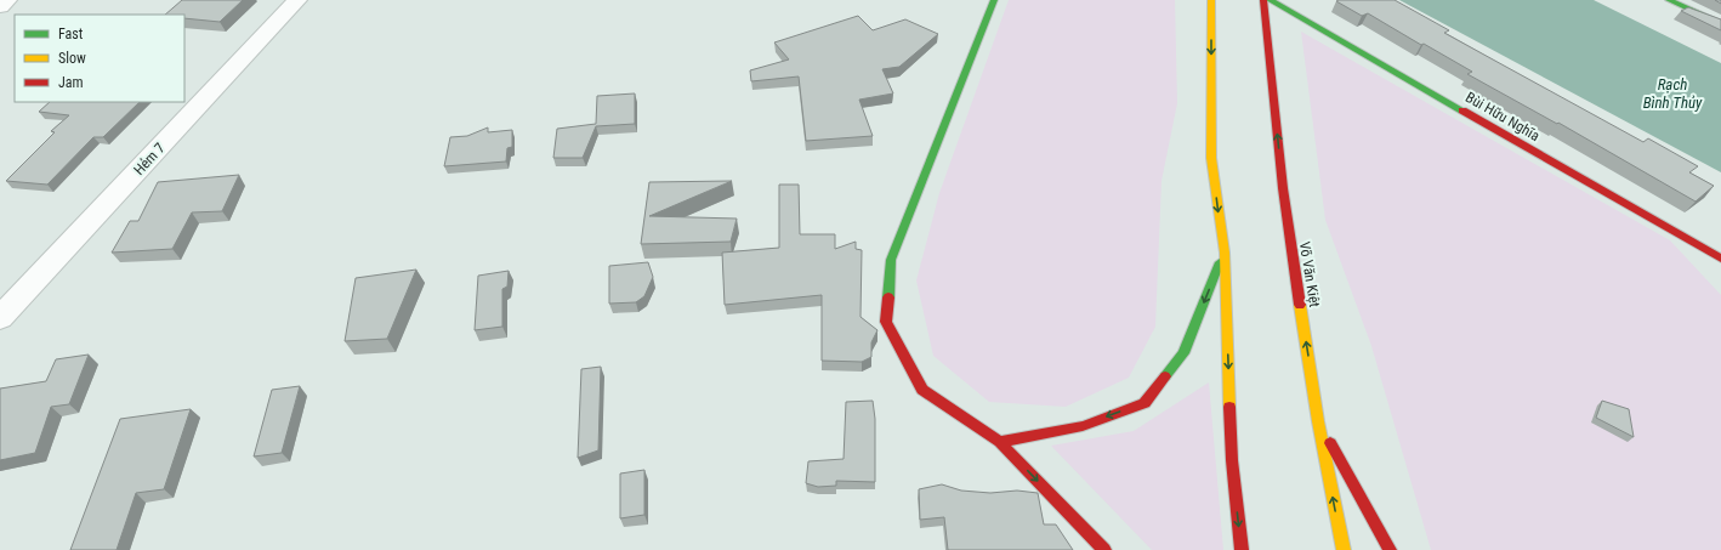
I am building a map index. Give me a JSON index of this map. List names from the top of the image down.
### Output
{
  "streets": {
    "main road": ["Bùi Hữu Nghĩa", "Võ Văn Kiệt"],
    "street": ["Hẻm 7"]
  },
  "water": ["Rạch Bình Thủy"],
  "legend": ["Fast", "Slow", "Jam"]
}
